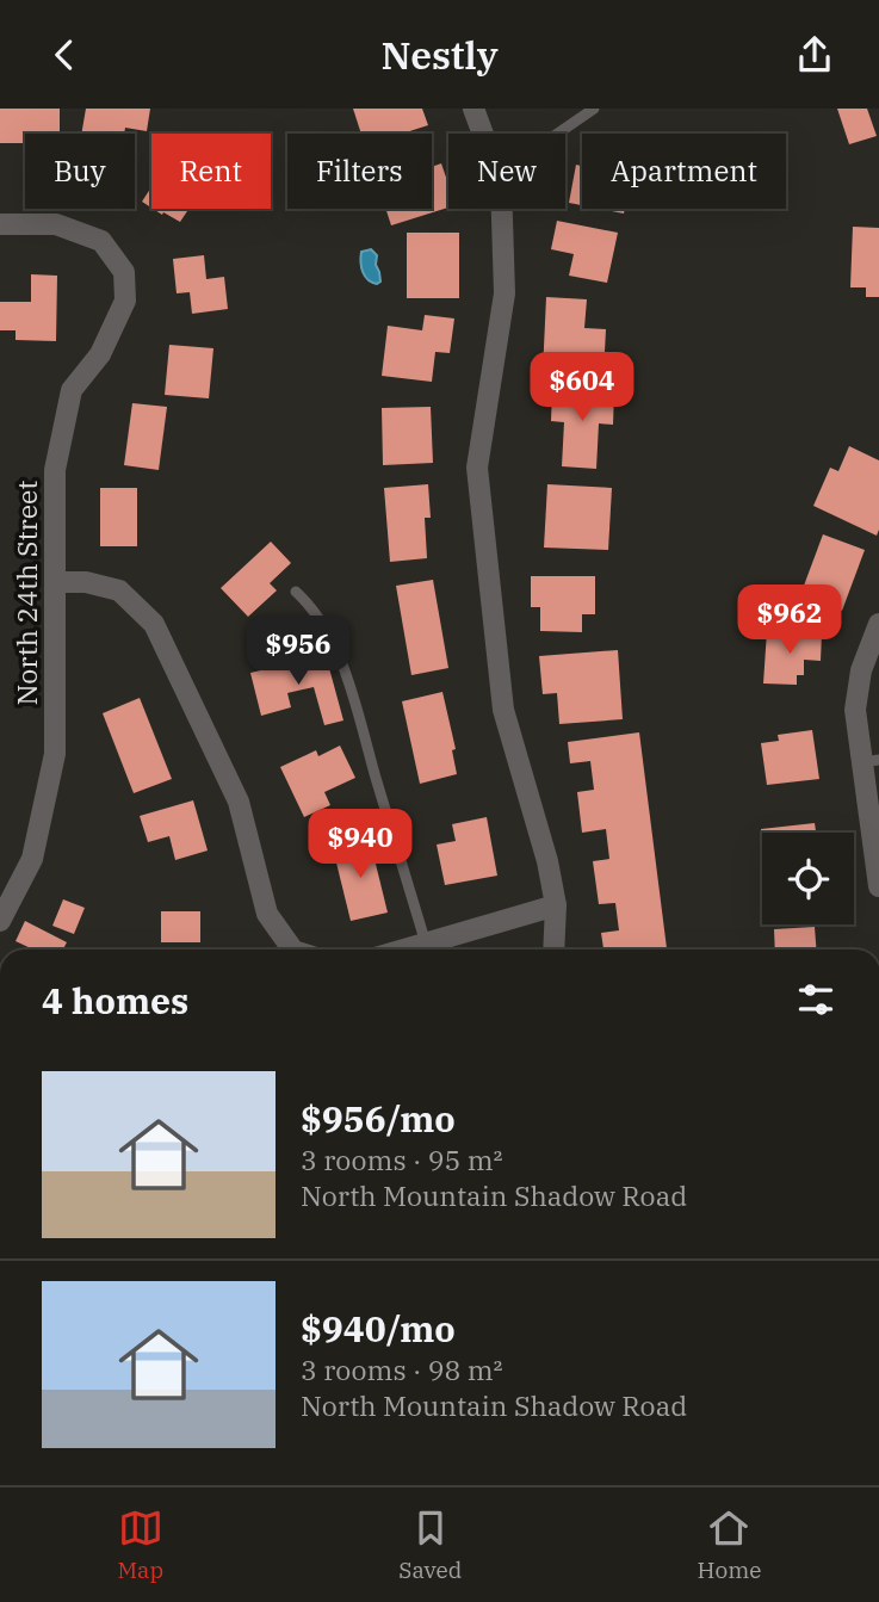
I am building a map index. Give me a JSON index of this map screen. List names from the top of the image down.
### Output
{
  "streets": {
    "street": ["North 24th Street"]
  },
  "page": {
    "header": "Nestly",
    "chip": [
      "Buy",
      "Rent",
      "Filters",
      "New",
      "Apartment"
    ],
    "price": [
      "$604",
      "$962",
      "$956",
      "$940"
    ],
    "heading": "4 homes",
    "list": [
      {
        "name": "$956/mo",
        "note": "3 rooms · 95 m² · North Mountain Shadow Road"
      },
      {
        "name": "$940/mo",
        "note": "3 rooms · 98 m² · North Mountain Shadow Road"
      }
    ],
    "tabs": ["Map", "Saved", "Home"]
  }
}
